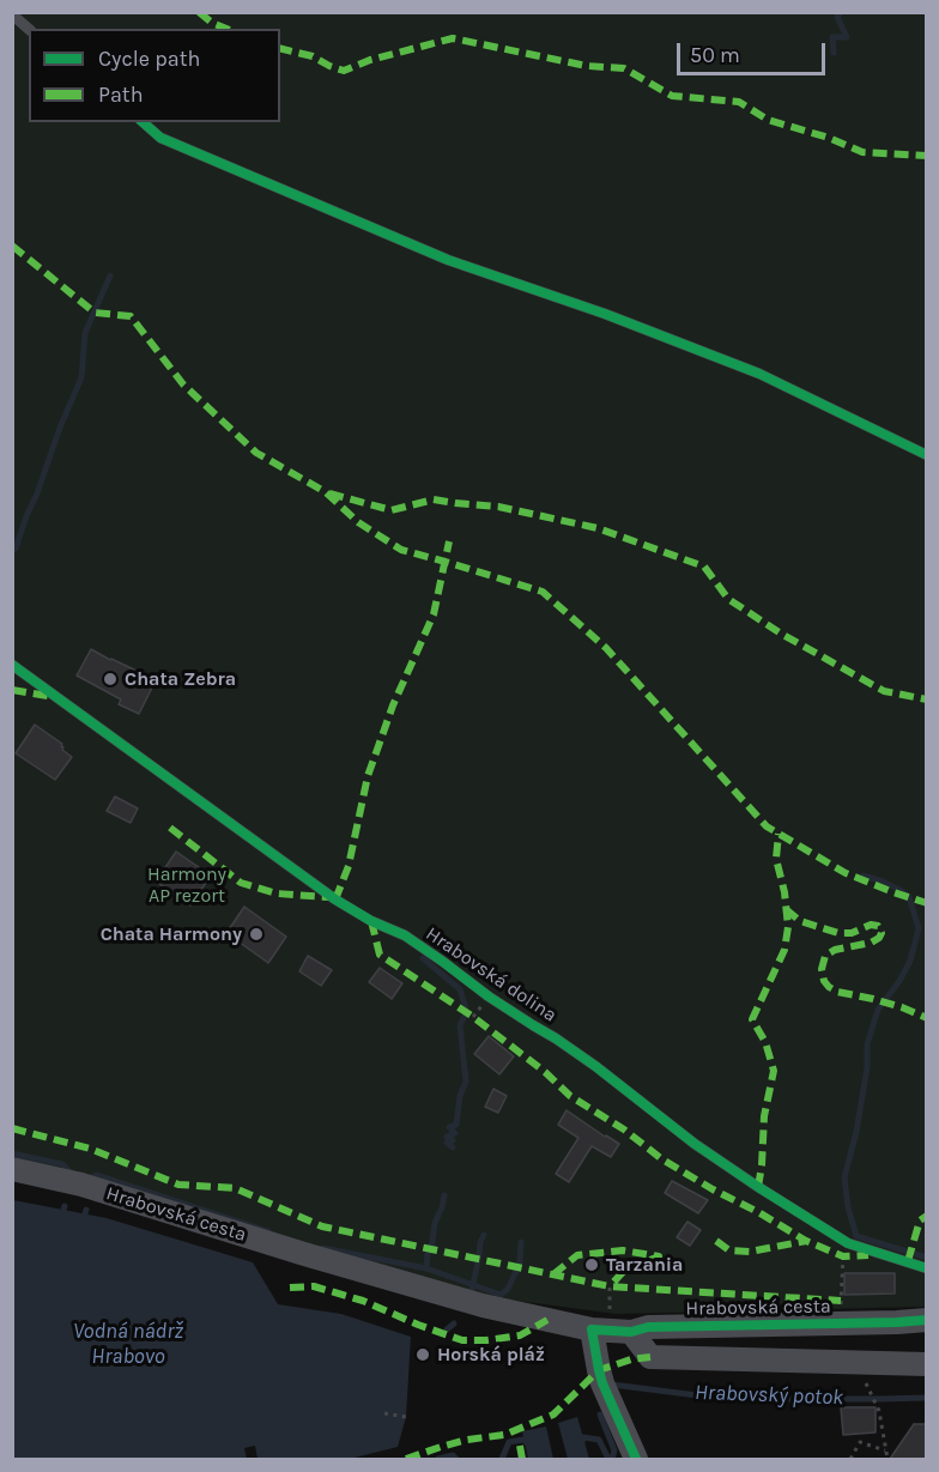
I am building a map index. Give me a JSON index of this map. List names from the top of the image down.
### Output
{
  "streets": {
    "street": ["Hrabovská cesta"],
    "lane": ["Hrabovská dolina"]
  },
  "water": ["Vodná nádrž Hrabovo", "Hrabovský potok"],
  "parks": ["Harmony AP rezort"],
  "places": [
    "Chata Zebra",
    "Chata Harmony",
    "Tarzania",
    "Horská pláž"
  ],
  "legend": ["Cycle path", "Path"],
  "scale_bar": "50 m"
}
